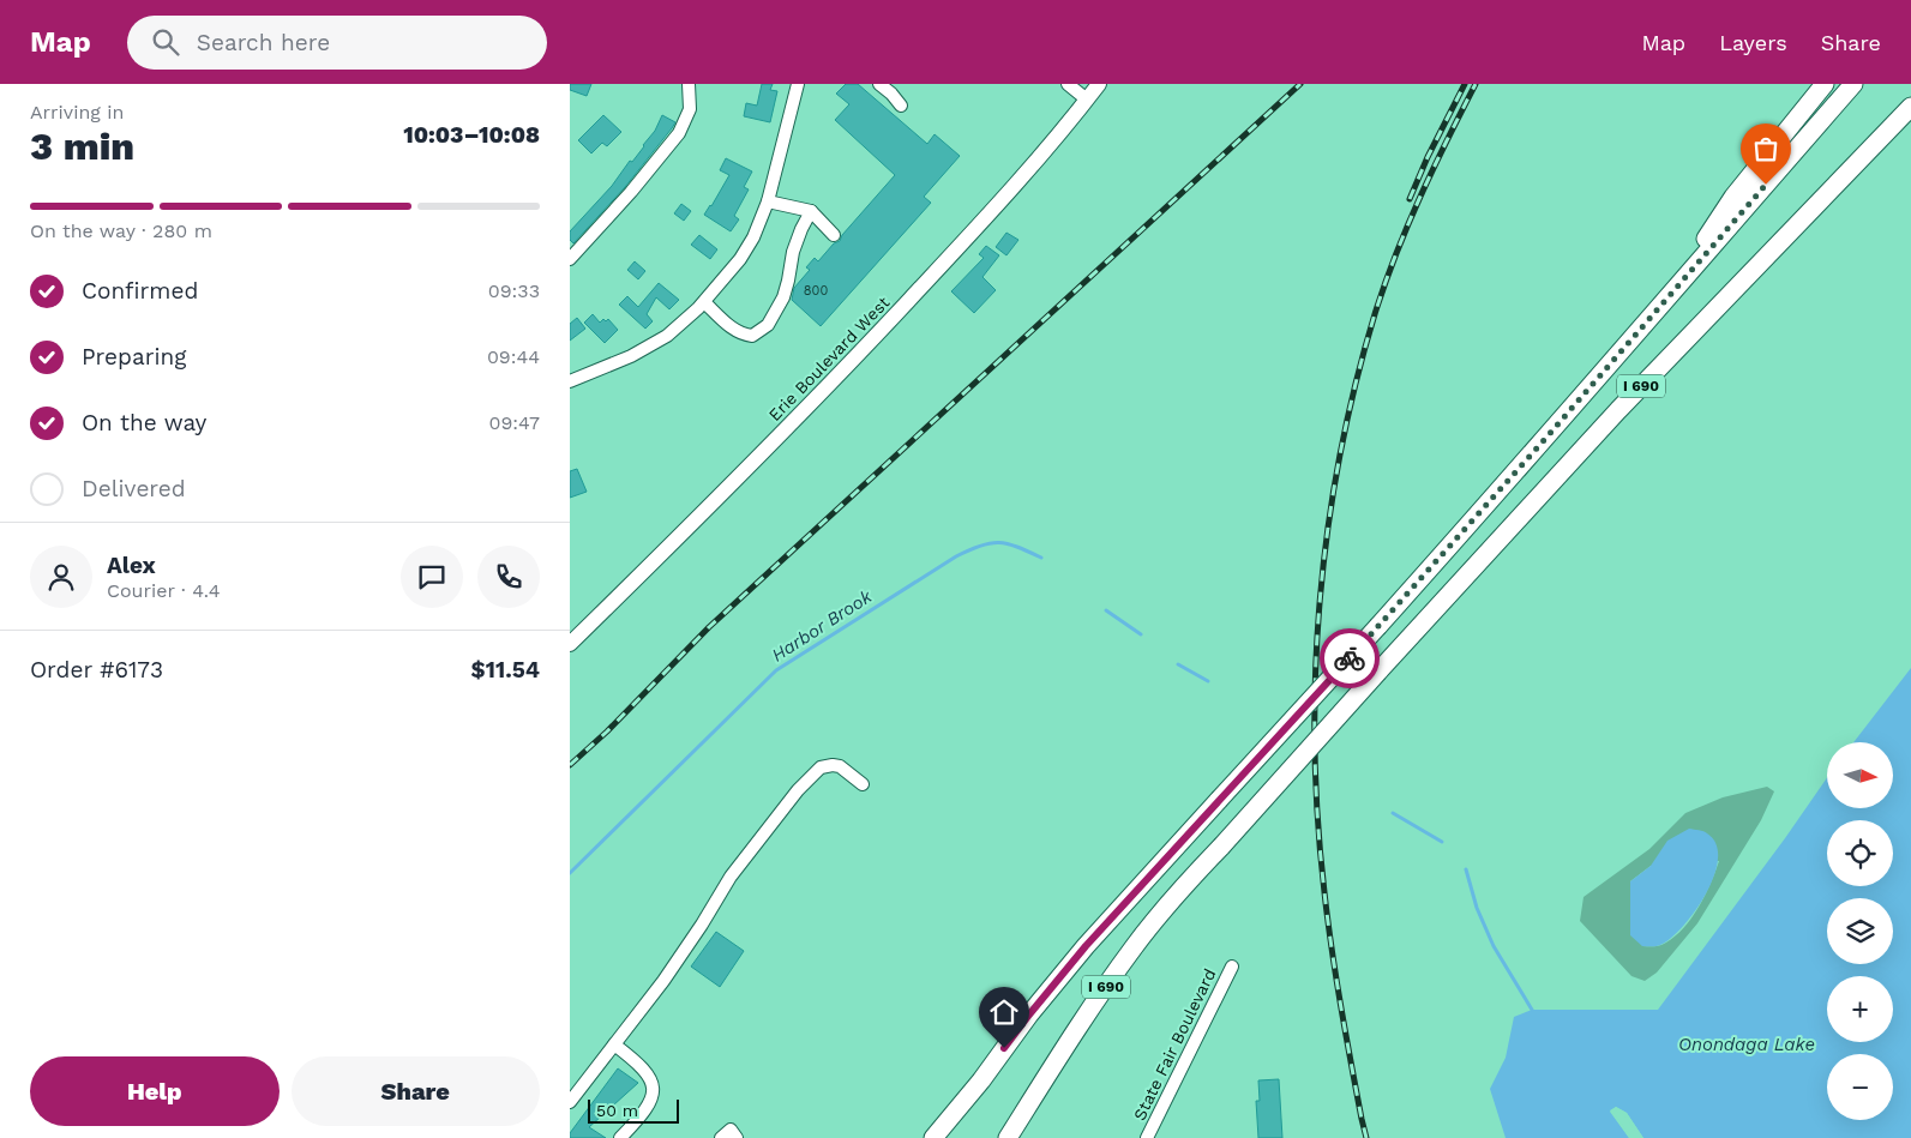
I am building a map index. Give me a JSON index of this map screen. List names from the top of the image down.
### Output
{
  "streets": {
    "highway": ["I 690"],
    "main road": ["Erie Boulevard West"],
    "street": ["State Fair Boulevard"]
  },
  "water": ["Harbor Brook", "Onondaga Lake"],
  "house_numbers": ["800"],
  "scale_bar": "50 m",
  "north": "right",
  "page": {
    "header": "Map",
    "search": "Search here",
    "nav": ["Map", "Layers", "Share"],
    "heading": ["3 min", "Arriving in", "10:03–10:08"],
    "panel": [
      "Alex",
      "Courier · 4.4",
      "Order #6173",
      "$11.54"
    ],
    "bar": "On the way · 280 m",
    "list": [
      ["Confirmed", "09:33"],
      ["Preparing", "09:44"],
      ["On the way", "09:47"],
      "Delivered"
    ],
    "map_buttons": ["+", "−"],
    "buttons": ["Help", "Share"],
    "scale": "50 m"
  }
}
